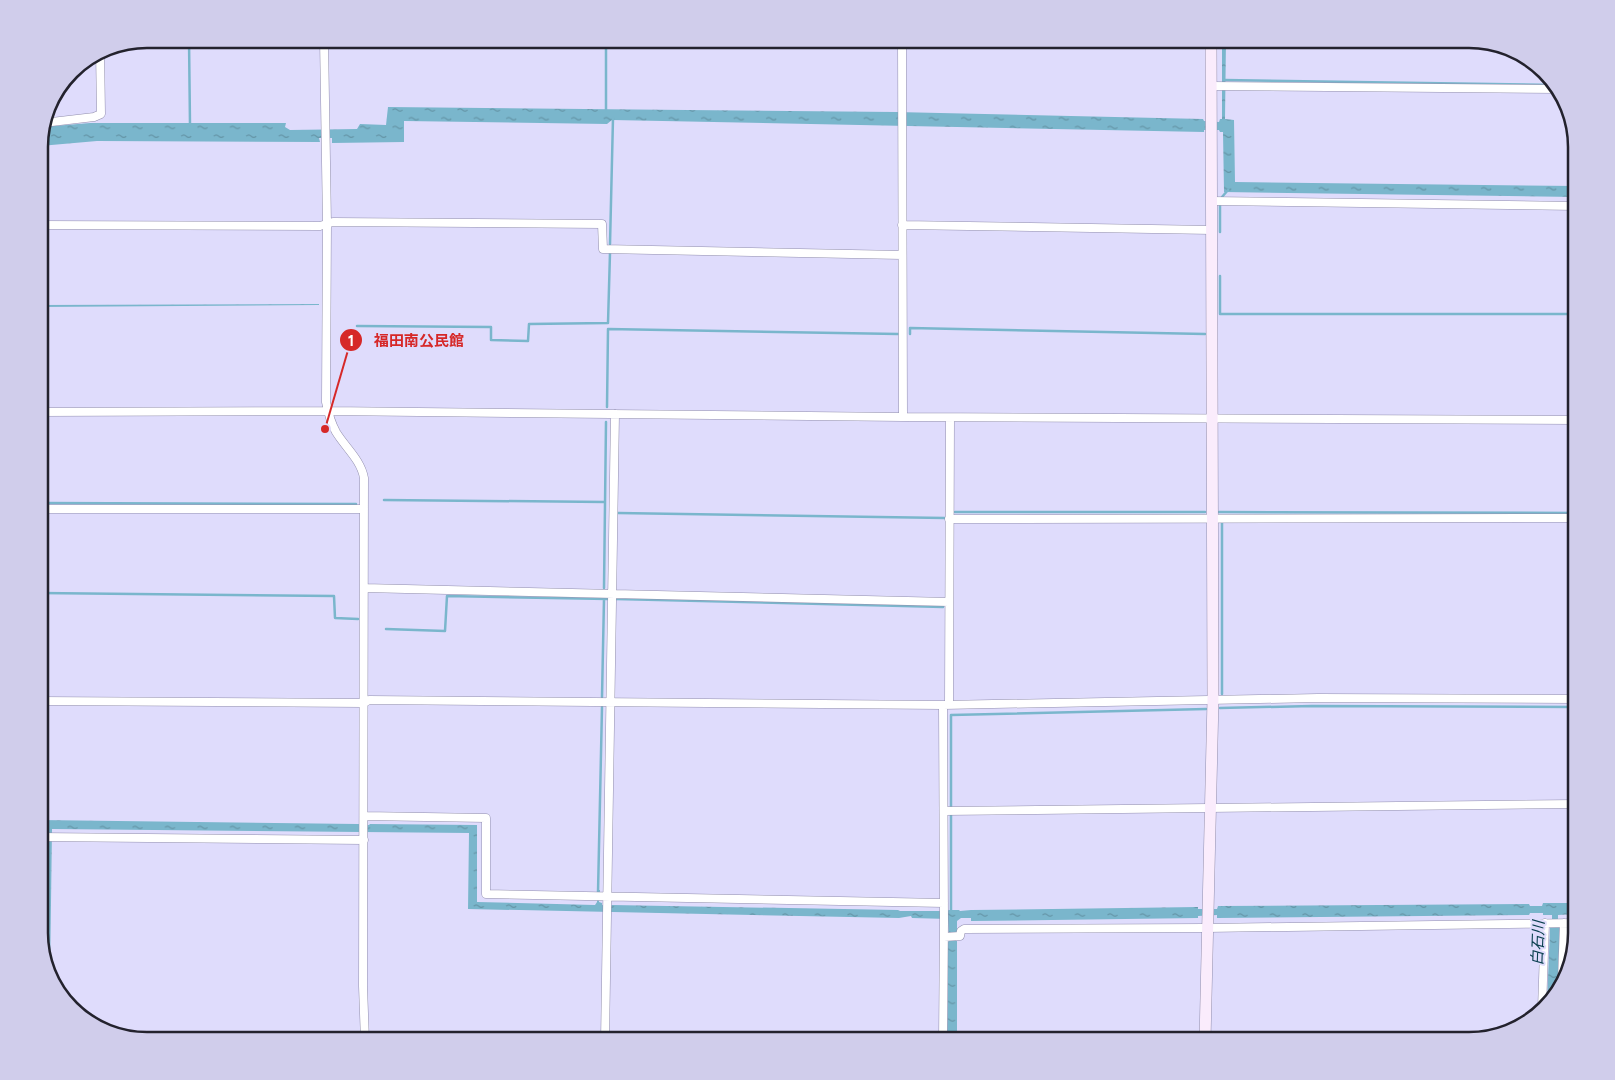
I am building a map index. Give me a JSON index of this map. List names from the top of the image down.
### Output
{
  "water": ["白石川"],
  "places": ["福田南公民館"]
}
